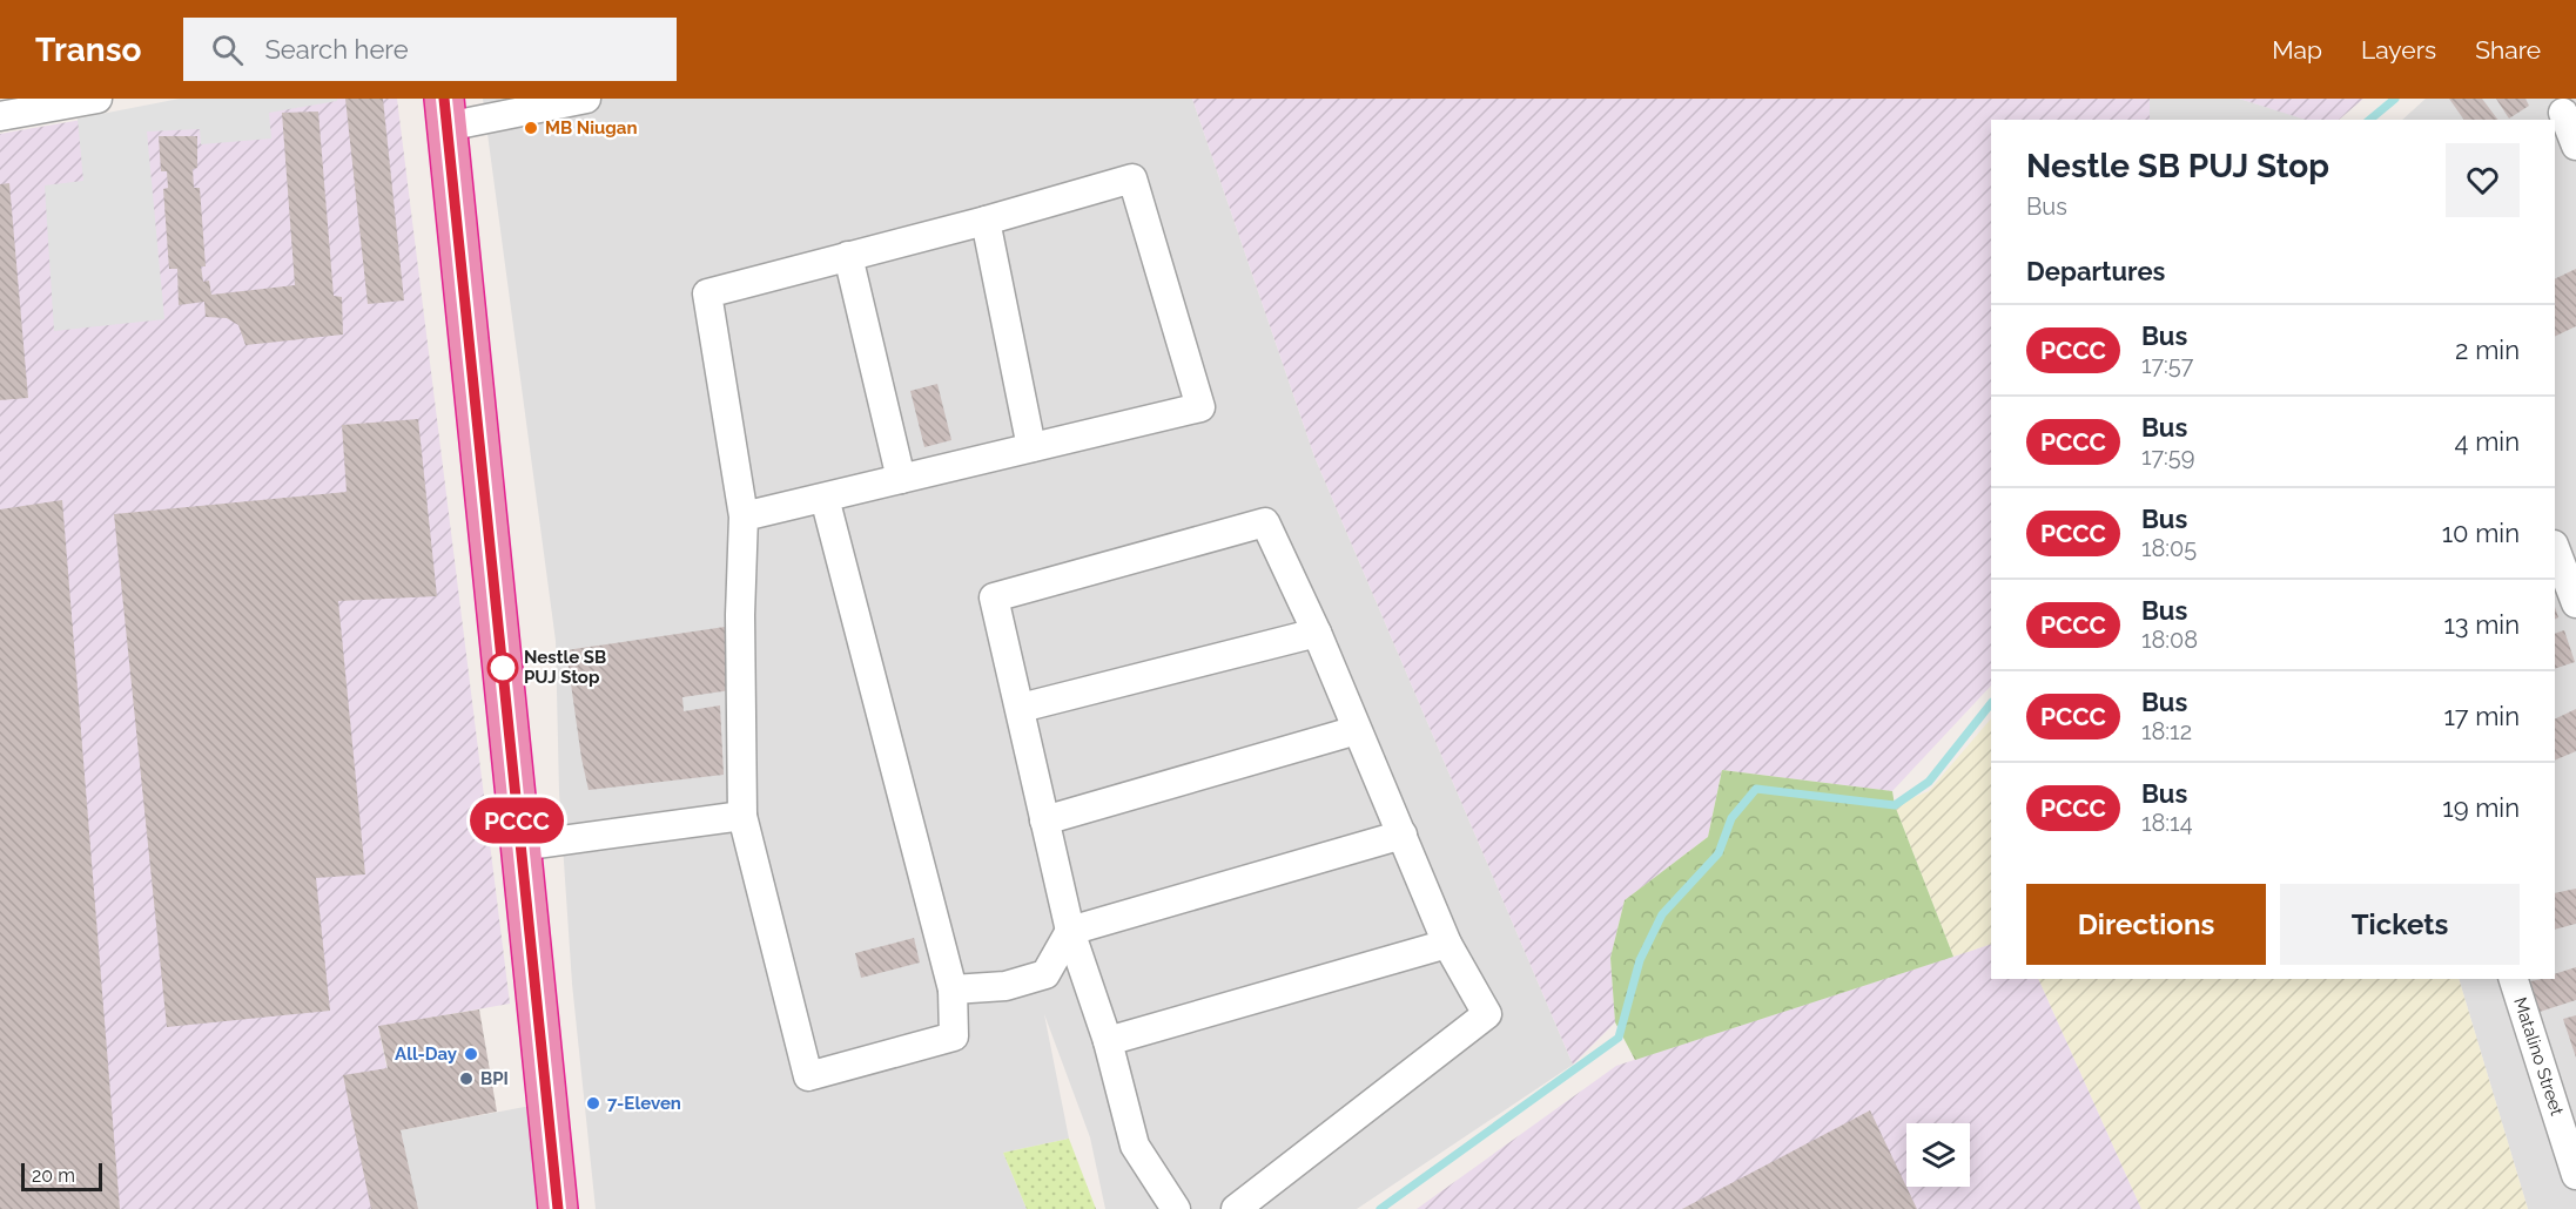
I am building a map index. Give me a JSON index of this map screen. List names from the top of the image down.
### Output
{
  "streets": {
    "street": ["Matalino Street"]
  },
  "places": [
    "MB Niugan",
    "Nestle SB PUJ Stop",
    "All-Day",
    "BPI",
    "7-Eleven"
  ],
  "lines": ["bus line PCCC"],
  "scale_bar": "20 m",
  "page": {
    "header": "Transo",
    "search": "Search here",
    "nav": ["Map", "Layers", "Share"],
    "on_map": "PCCC",
    "heading": [
      ["Nestle SB PUJ Stop", "Bus"],
      "Departures"
    ],
    "list": [
      {
        "mark": "PCCC",
        "name": "Bus",
        "note": "17:57",
        "value": "2 min"
      },
      {
        "mark": "PCCC",
        "name": "Bus",
        "note": "17:59",
        "value": "4 min"
      },
      {
        "mark": "PCCC",
        "name": "Bus",
        "note": "18:05",
        "value": "10 min"
      },
      {
        "mark": "PCCC",
        "name": "Bus",
        "note": "18:08",
        "value": "13 min"
      },
      {
        "mark": "PCCC",
        "name": "Bus",
        "note": "18:12",
        "value": "17 min"
      },
      {
        "mark": "PCCC",
        "name": "Bus",
        "note": "18:14",
        "value": "19 min"
      }
    ],
    "buttons": ["Directions", "Tickets"],
    "scale": "20 m"
  }
}
